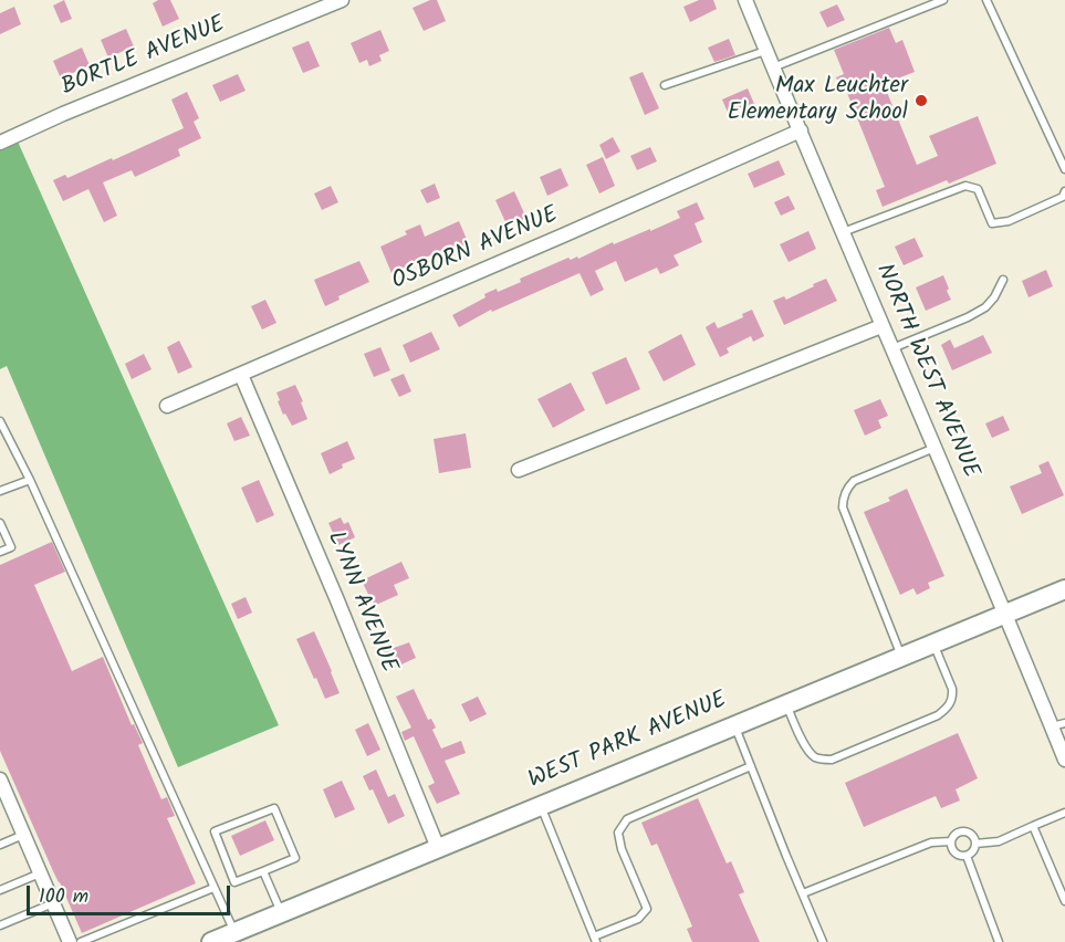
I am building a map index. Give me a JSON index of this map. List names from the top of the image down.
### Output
{
  "streets": {
    "main road": ["WEST PARK AVENUE"],
    "street": [
      "BORTLE AVENUE",
      "OSBORN AVENUE",
      "NORTH WEST AVENUE",
      "LYNN AVENUE"
    ]
  },
  "crossings": [
    ["OSBORN AVENUE", "NORTH WEST AVENUE"],
    ["OSBORN AVENUE", "LYNN AVENUE"],
    ["NORTH WEST AVENUE", "WEST PARK AVENUE"],
    ["LYNN AVENUE", "WEST PARK AVENUE"]
  ],
  "places": ["Max Leuchter Elementary School"],
  "scale_bar": "100 m"
}
